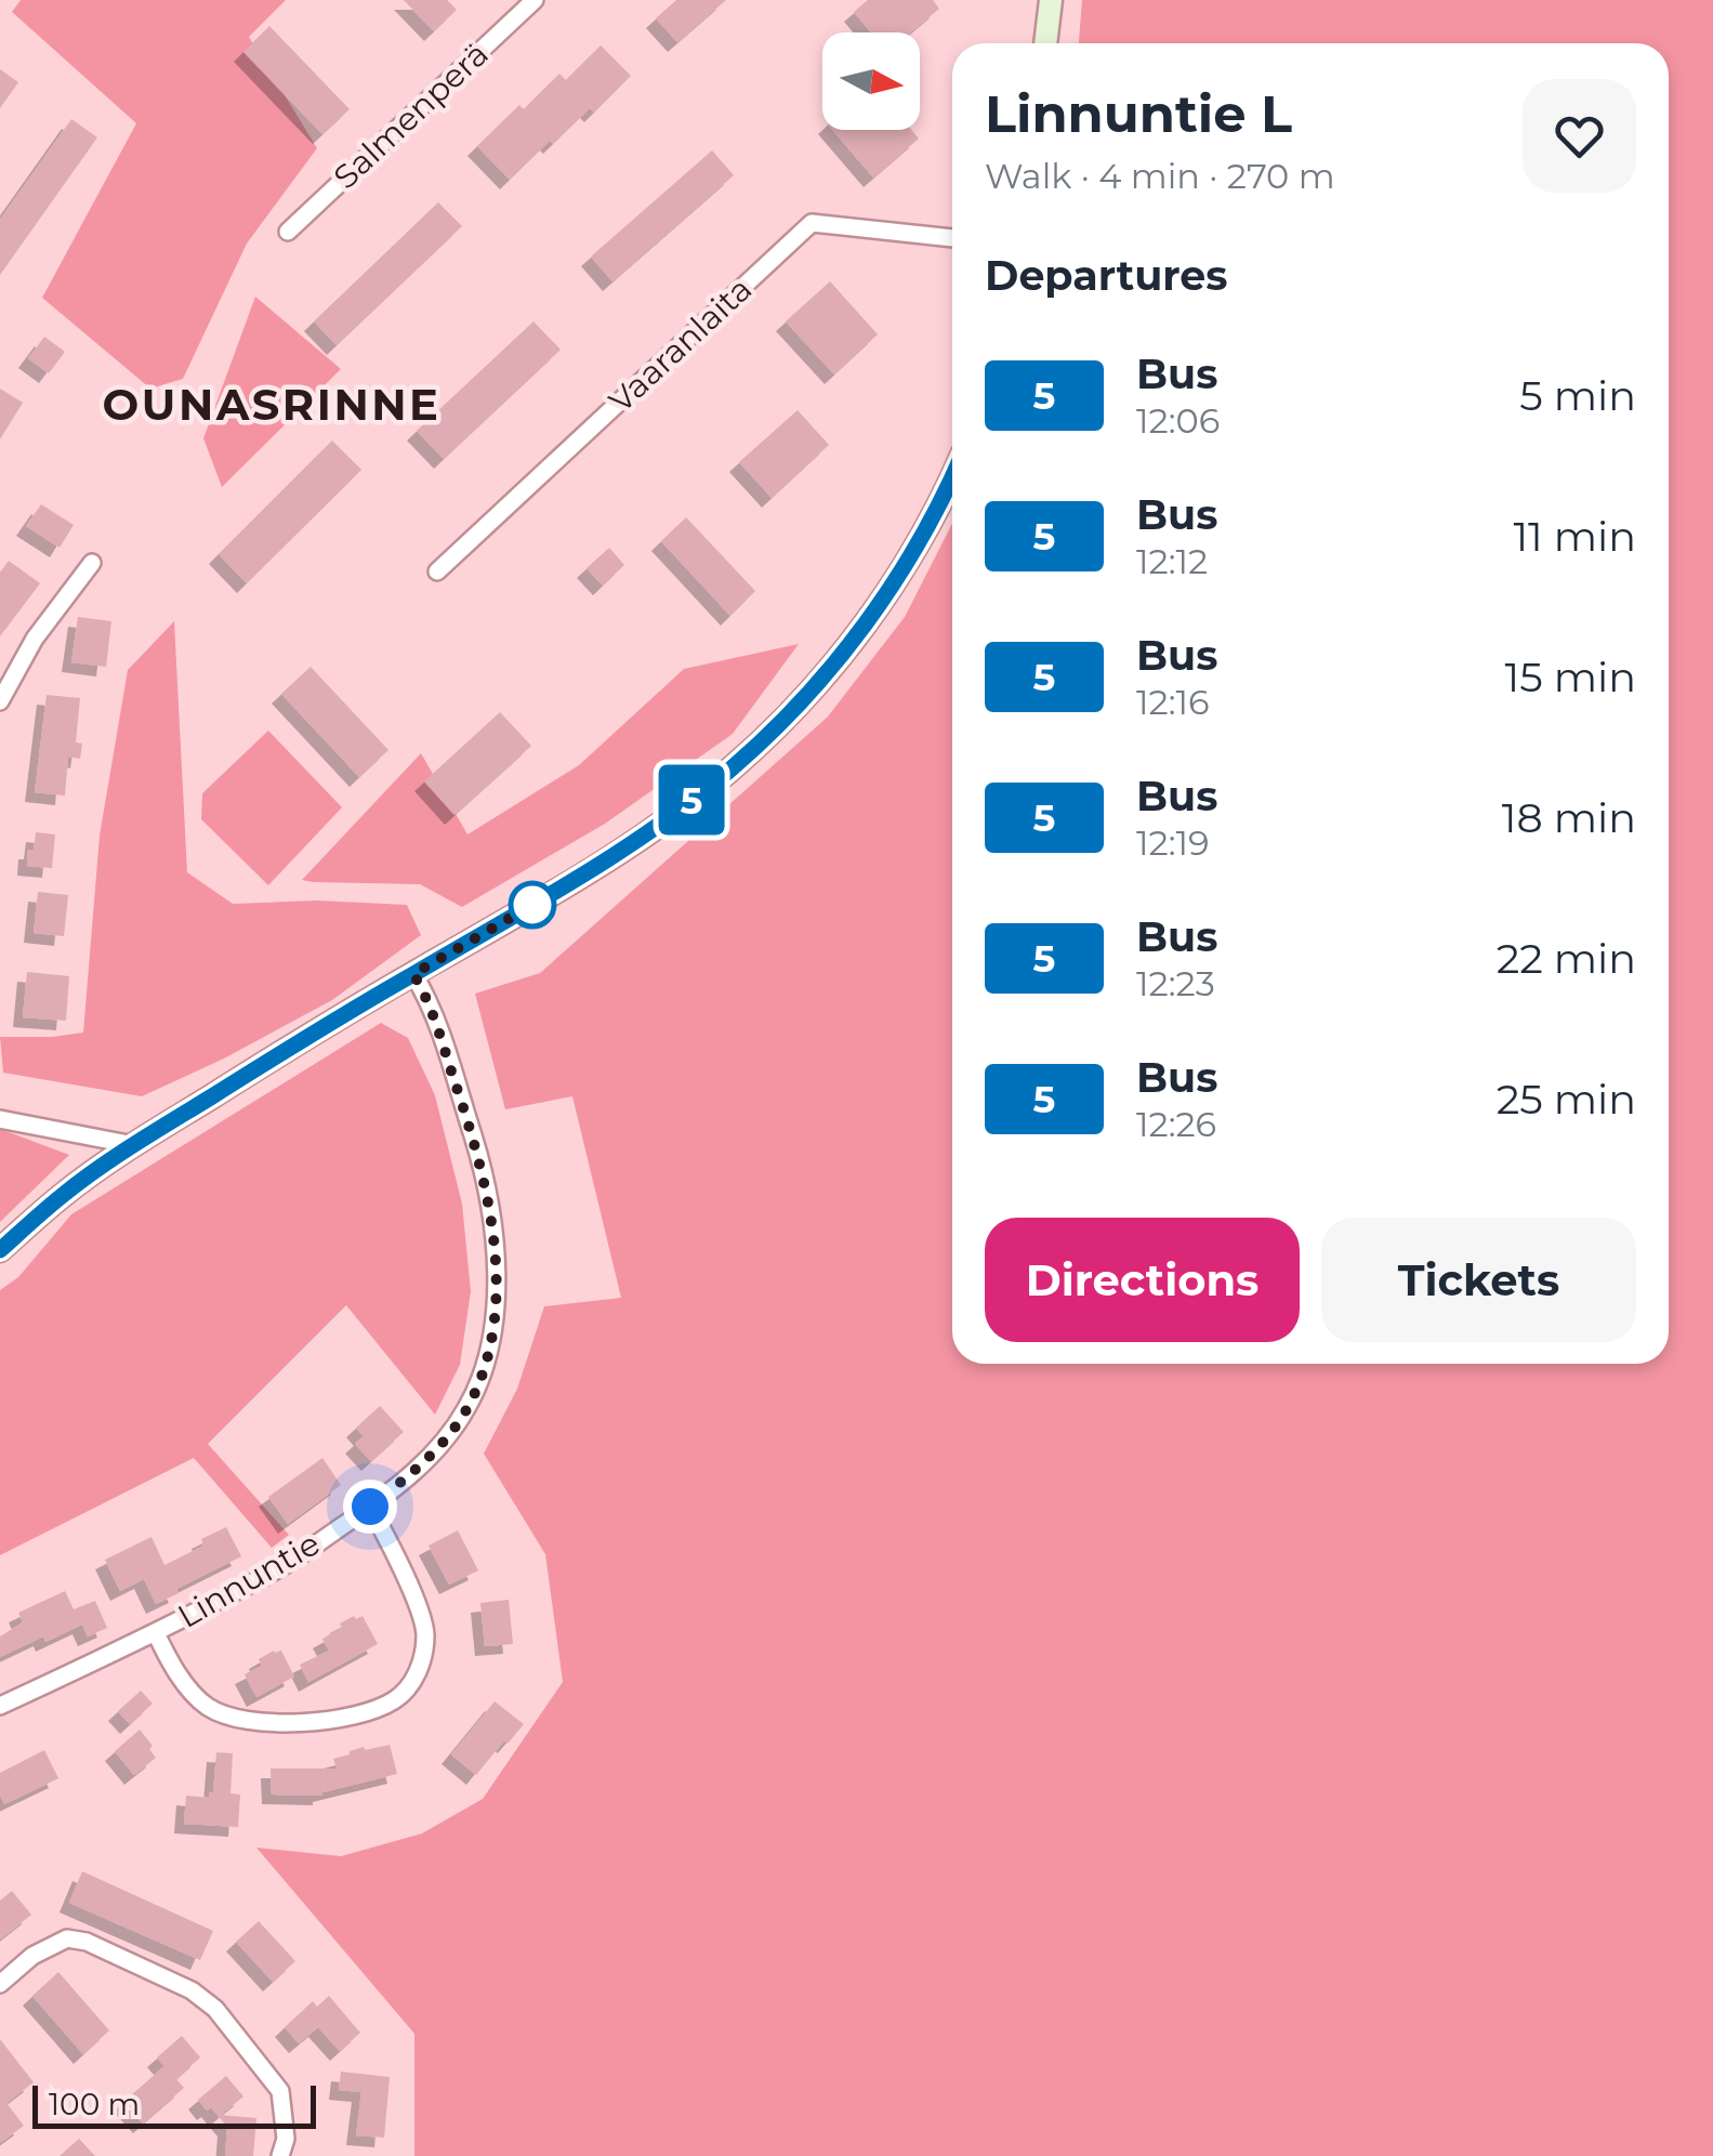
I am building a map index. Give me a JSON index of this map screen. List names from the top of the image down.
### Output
{
  "streets": {
    "street": ["Salmenperä", "Vaaranlaita", "Linnuntie"]
  },
  "districts": ["OUNASRINNE"],
  "lines": ["bus line 5"],
  "scale_bar": "100 m",
  "north": "right",
  "page": {
    "on_map": "5",
    "heading": [
      ["Linnuntie L", "Walk · 4 min · 270 m"],
      "Departures"
    ],
    "list": [
      {
        "mark": "5",
        "name": "Bus",
        "note": "12:06",
        "value": "5 min"
      },
      {
        "mark": "5",
        "name": "Bus",
        "note": "12:12",
        "value": "11 min"
      },
      {
        "mark": "5",
        "name": "Bus",
        "note": "12:16",
        "value": "15 min"
      },
      {
        "mark": "5",
        "name": "Bus",
        "note": "12:19",
        "value": "18 min"
      },
      {
        "mark": "5",
        "name": "Bus",
        "note": "12:23",
        "value": "22 min"
      },
      {
        "mark": "5",
        "name": "Bus",
        "note": "12:26",
        "value": "25 min"
      }
    ],
    "buttons": ["Directions", "Tickets"],
    "scale": "100 m"
  }
}
